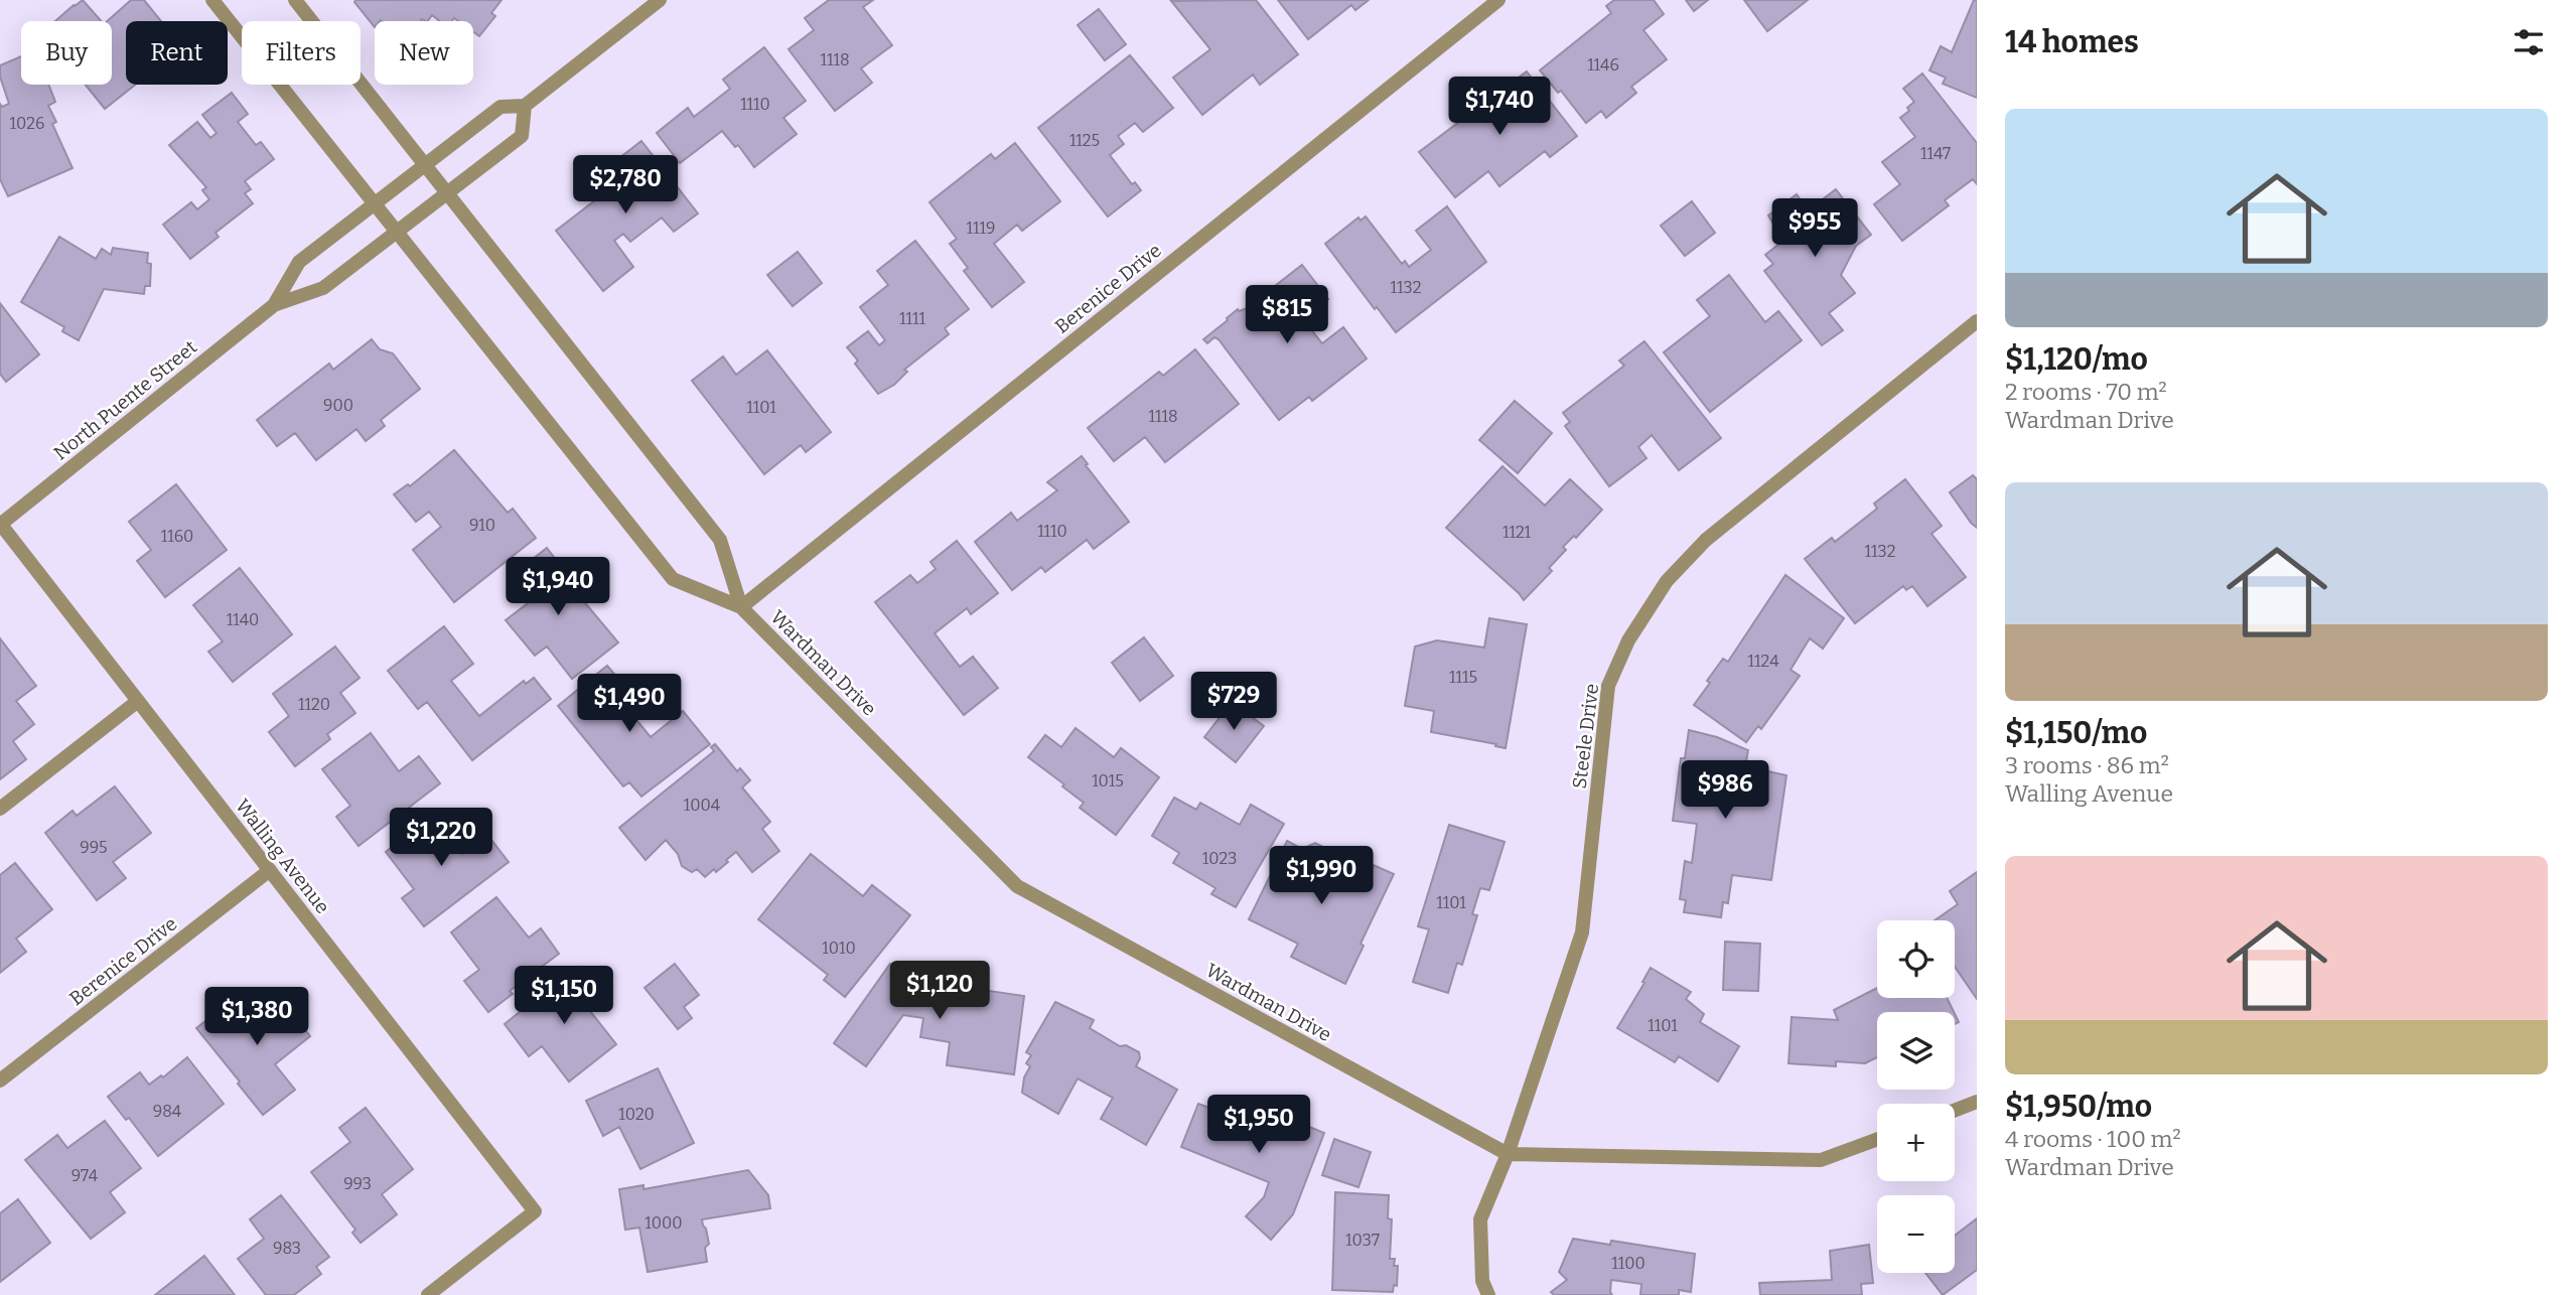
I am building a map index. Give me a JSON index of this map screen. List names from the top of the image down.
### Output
{
  "streets": {
    "street": [
      "Berenice Drive",
      "North Puente Street",
      "Wardman Drive",
      "Steele Drive",
      "Walling Avenue"
    ]
  },
  "crossings": [
    ["Berenice Drive", "Wardman Drive"],
    ["Berenice Drive", "Walling Avenue"],
    ["North Puente Street", "Wardman Drive"],
    ["North Puente Street", "Walling Avenue"],
    ["Wardman Drive", "Steele Drive"]
  ],
  "house_numbers": [
    "1118",
    "1146",
    "1110",
    "1026",
    "1125",
    "1147",
    "1119",
    "1132",
    "1111",
    "900",
    "1101",
    "1118",
    "910",
    "1110",
    "1121",
    "1160",
    "1132",
    "1140",
    "1124",
    "1115",
    "1120",
    "1015",
    "1004",
    "995",
    "1023",
    "1101",
    "1010",
    "1101",
    "984",
    "1020",
    "974",
    "993",
    "1000",
    "1037",
    "983",
    "1100"
  ],
  "page": {
    "heading": "14 homes",
    "chip": [
      "Buy",
      "Rent",
      "Filters",
      "New"
    ],
    "price": [
      "$1,740",
      "$2,780",
      "$955",
      "$815",
      "$1,940",
      "$729",
      "$1,490",
      "$986",
      "$1,220",
      "$1,990",
      "$1,120",
      "$1,150",
      "$1,380",
      "$1,950"
    ],
    "list": [
      {
        "name": "$1,120/mo",
        "note": "2 rooms · 70 m² · Wardman Drive"
      },
      {
        "name": "$1,150/mo",
        "note": "3 rooms · 86 m² · Walling Avenue"
      },
      {
        "name": "$1,950/mo",
        "note": "4 rooms · 100 m² · Wardman Drive"
      }
    ],
    "map_buttons": ["+", "−"]
  }
}
